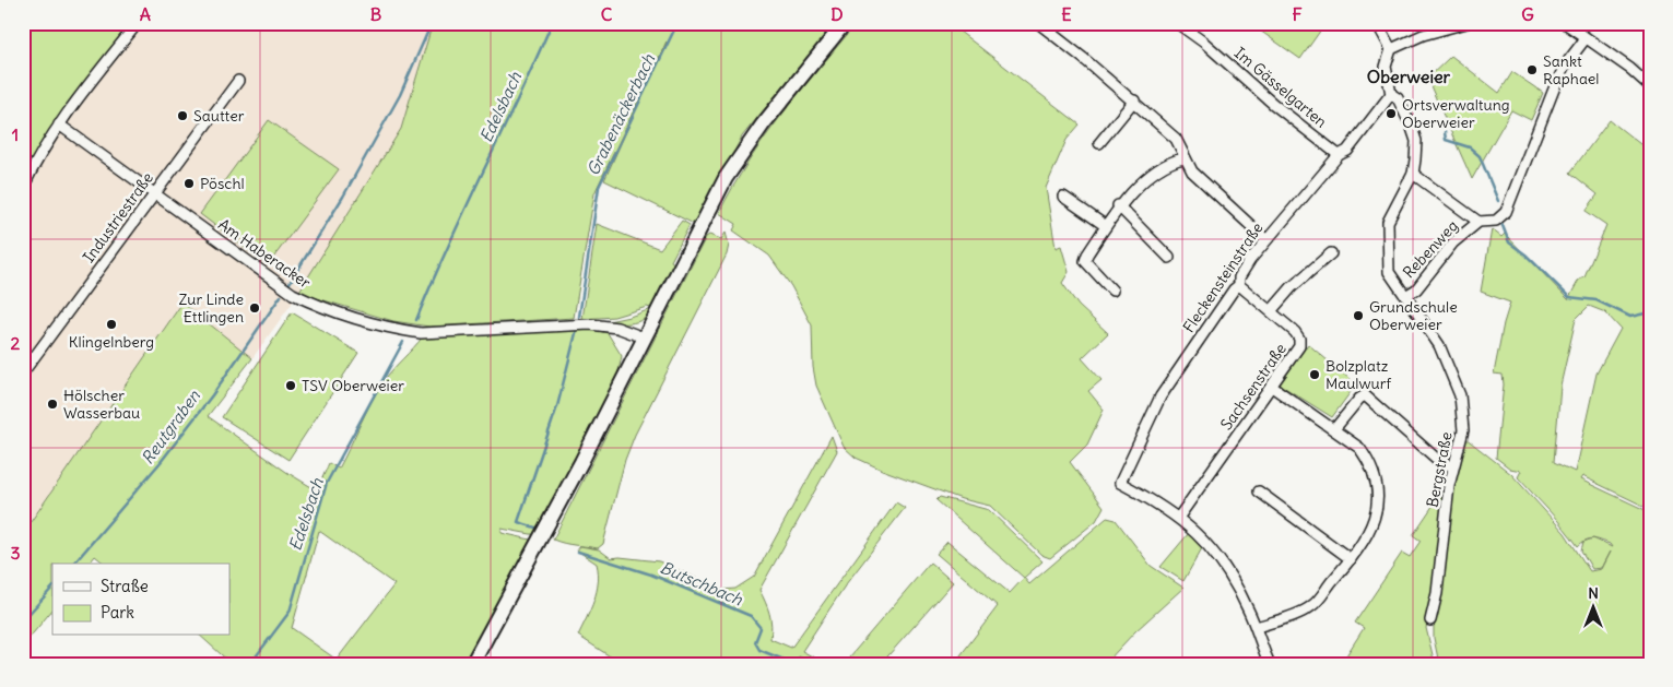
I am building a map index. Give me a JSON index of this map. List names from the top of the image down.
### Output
{
  "streets": {
    "street": [
      "Im Gässelgarten",
      "Industriestraße",
      "Rebenweg",
      "Am Haberacker",
      "Fleckensteinstraße",
      "Sachsenstraße",
      "Bergstraße"
    ]
  },
  "crossings": [
    ["Im Gässelgarten", "Fleckensteinstraße"],
    ["Industriestraße", "Am Haberacker"],
    ["Rebenweg", "Bergstraße"],
    ["Fleckensteinstraße", "Sachsenstraße"],
    ["Fleckensteinstraße", "Bergstraße"]
  ],
  "districts": ["Oberweier"],
  "water": [
    "Edelsbach",
    "Grabenäckerbach",
    "Reutgraben",
    "Butschbach"
  ],
  "places": [
    "Sankt Raphael",
    "Ortsverwaltung Oberweier",
    "Sautter",
    "Pöschl",
    "Zur Linde Ettlingen",
    "Grundschule Oberweier",
    "Klingelnberg",
    "Bolzplatz Maulwurf",
    "TSV Oberweier",
    "Hölscher Wasserbau"
  ],
  "legend": ["Straße", "Park"],
  "north": "top",
  "grid": {
    "columns": [
      "A",
      "B",
      "C",
      "D",
      "E",
      "F",
      "G"
    ],
    "rows": ["1", "2", "3"]
  }
}
